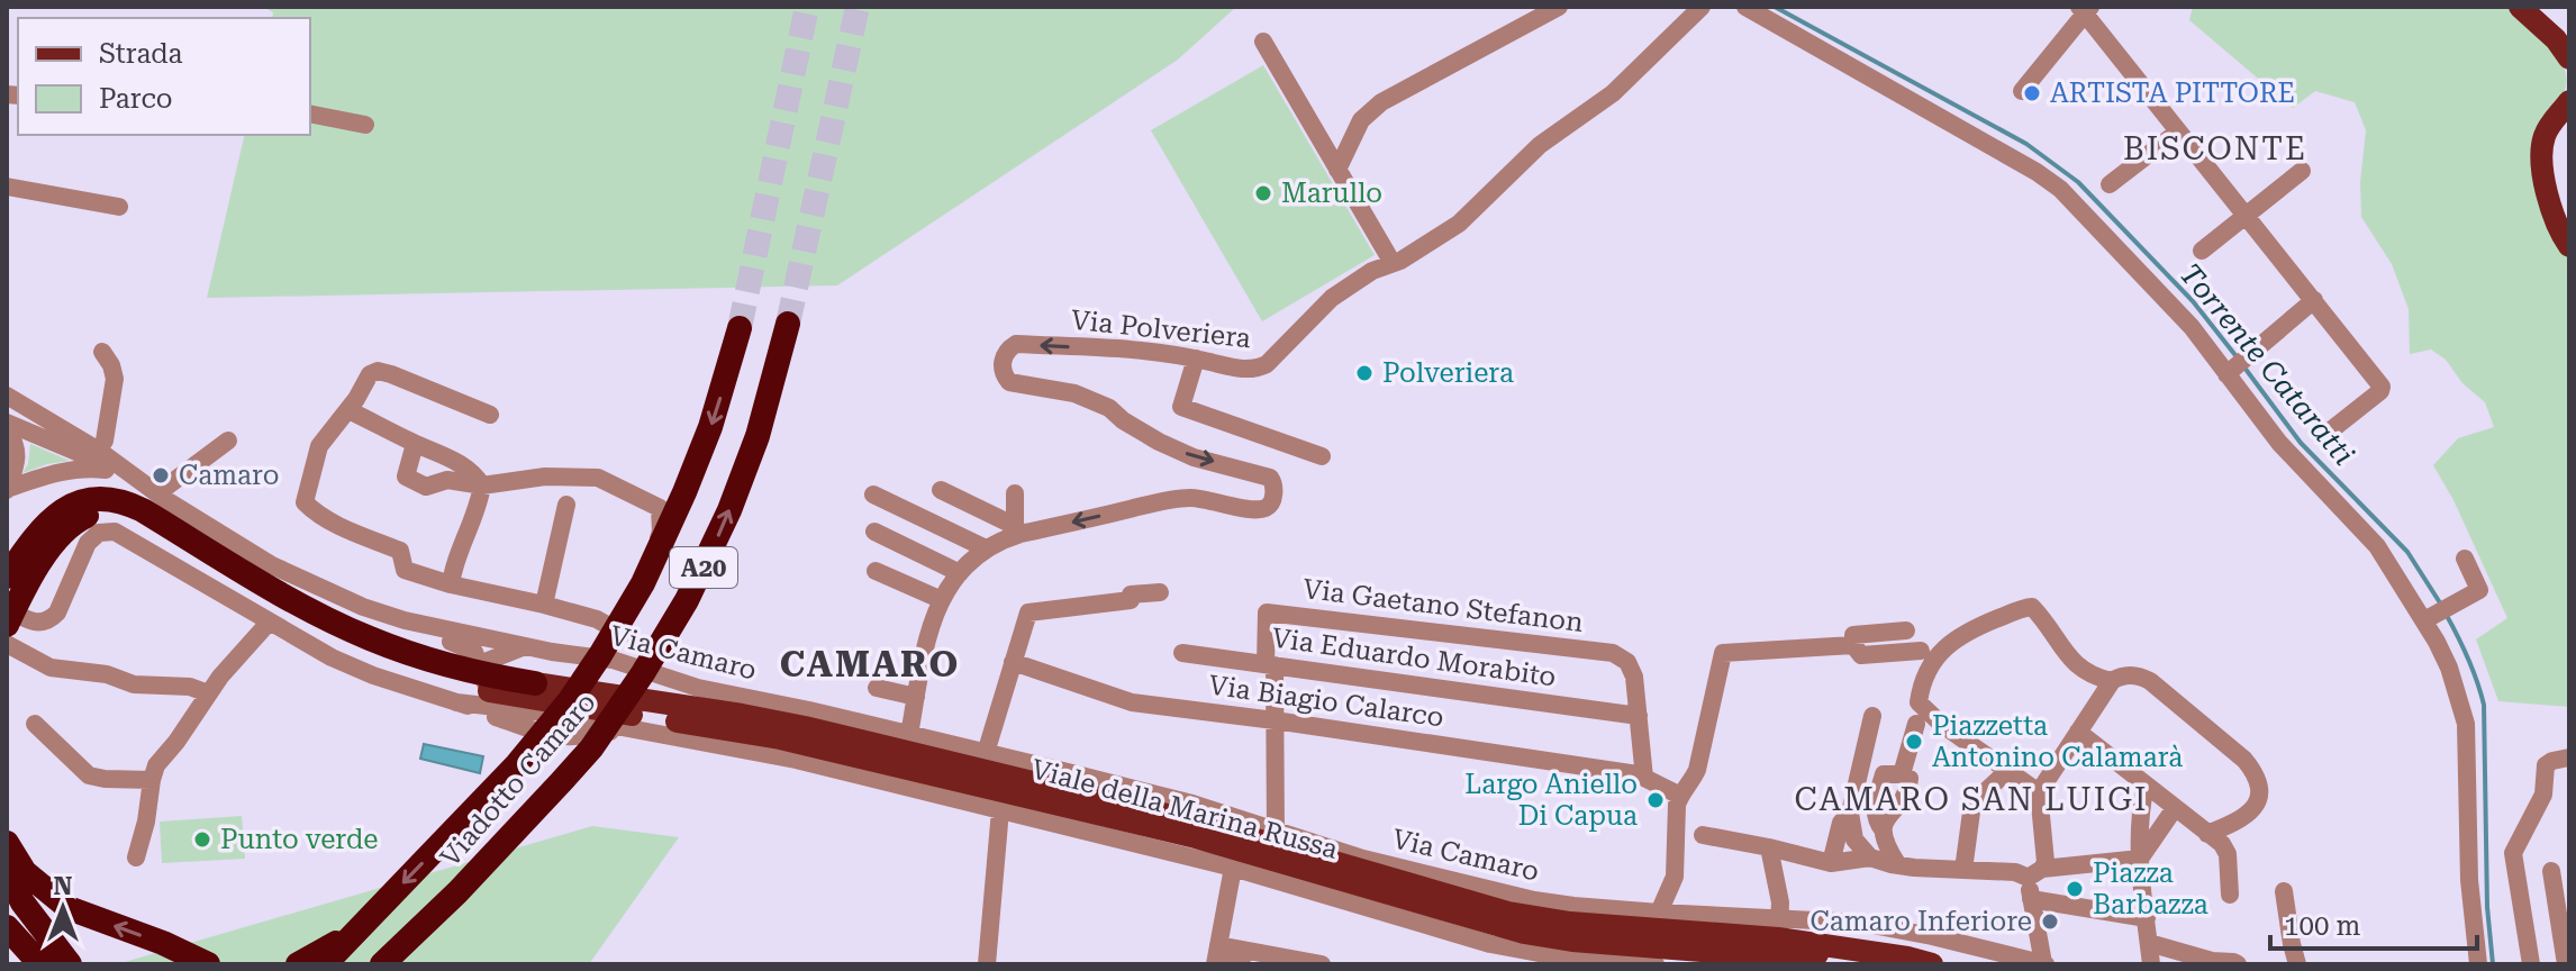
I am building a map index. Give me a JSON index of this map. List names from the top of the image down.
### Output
{
  "streets": {
    "highway": ["A20", "Viadotto Camaro"],
    "main road": ["Viale della Marina Russa"],
    "street": [
      "Via Polveriera",
      "Via Gaetano Stefanon",
      "Via Camaro",
      "Via Eduardo Morabito",
      "Via Biagio Calarco"
    ]
  },
  "crossings": [
    ["Via Polveriera", "Via Camaro"],
    ["A20", "Viadotto Camaro"],
    ["Via Gaetano Stefanon", "Via Eduardo Morabito"],
    ["Via Camaro", "Viale della Marina Russa"]
  ],
  "districts": ["BISCONTE", "CAMARO", "CAMARO SAN LUIGI"],
  "water": ["Torrente Cataratti"],
  "places": [
    "ARTISTA PITTORE",
    "Marullo",
    "Polveriera",
    "Camaro",
    "Piazzetta Antonino Calamarà",
    "Largo Aniello Di Capua",
    "Punto verde",
    "Piazza Barbazza",
    "Camaro Inferiore"
  ],
  "legend": ["Strada", "Parco"],
  "scale_bar": "100 m",
  "north": "top"
}
